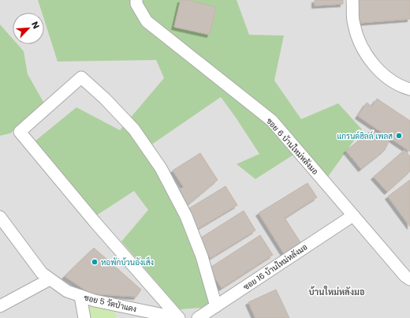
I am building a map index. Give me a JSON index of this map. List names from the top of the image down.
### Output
{
  "streets": {
    "street": ["ซอย 6 บ้านใหม่หลังมอ", "ซอย 16 บ้านใหม่หลังมอ", "ซอย 5 วัดป่าแดง"]
  },
  "crossings": [
    ["ซอย 6 บ้านใหม่หลังมอ", "ซอย 16 บ้านใหม่หลังมอ"]
  ],
  "districts": ["บ้านใหม่หลังมอ"],
  "places": ["แกรนด์ฮิลล์ เพลส", "หอพักบ้วนอังเส็ง"],
  "north": "top right"
}
